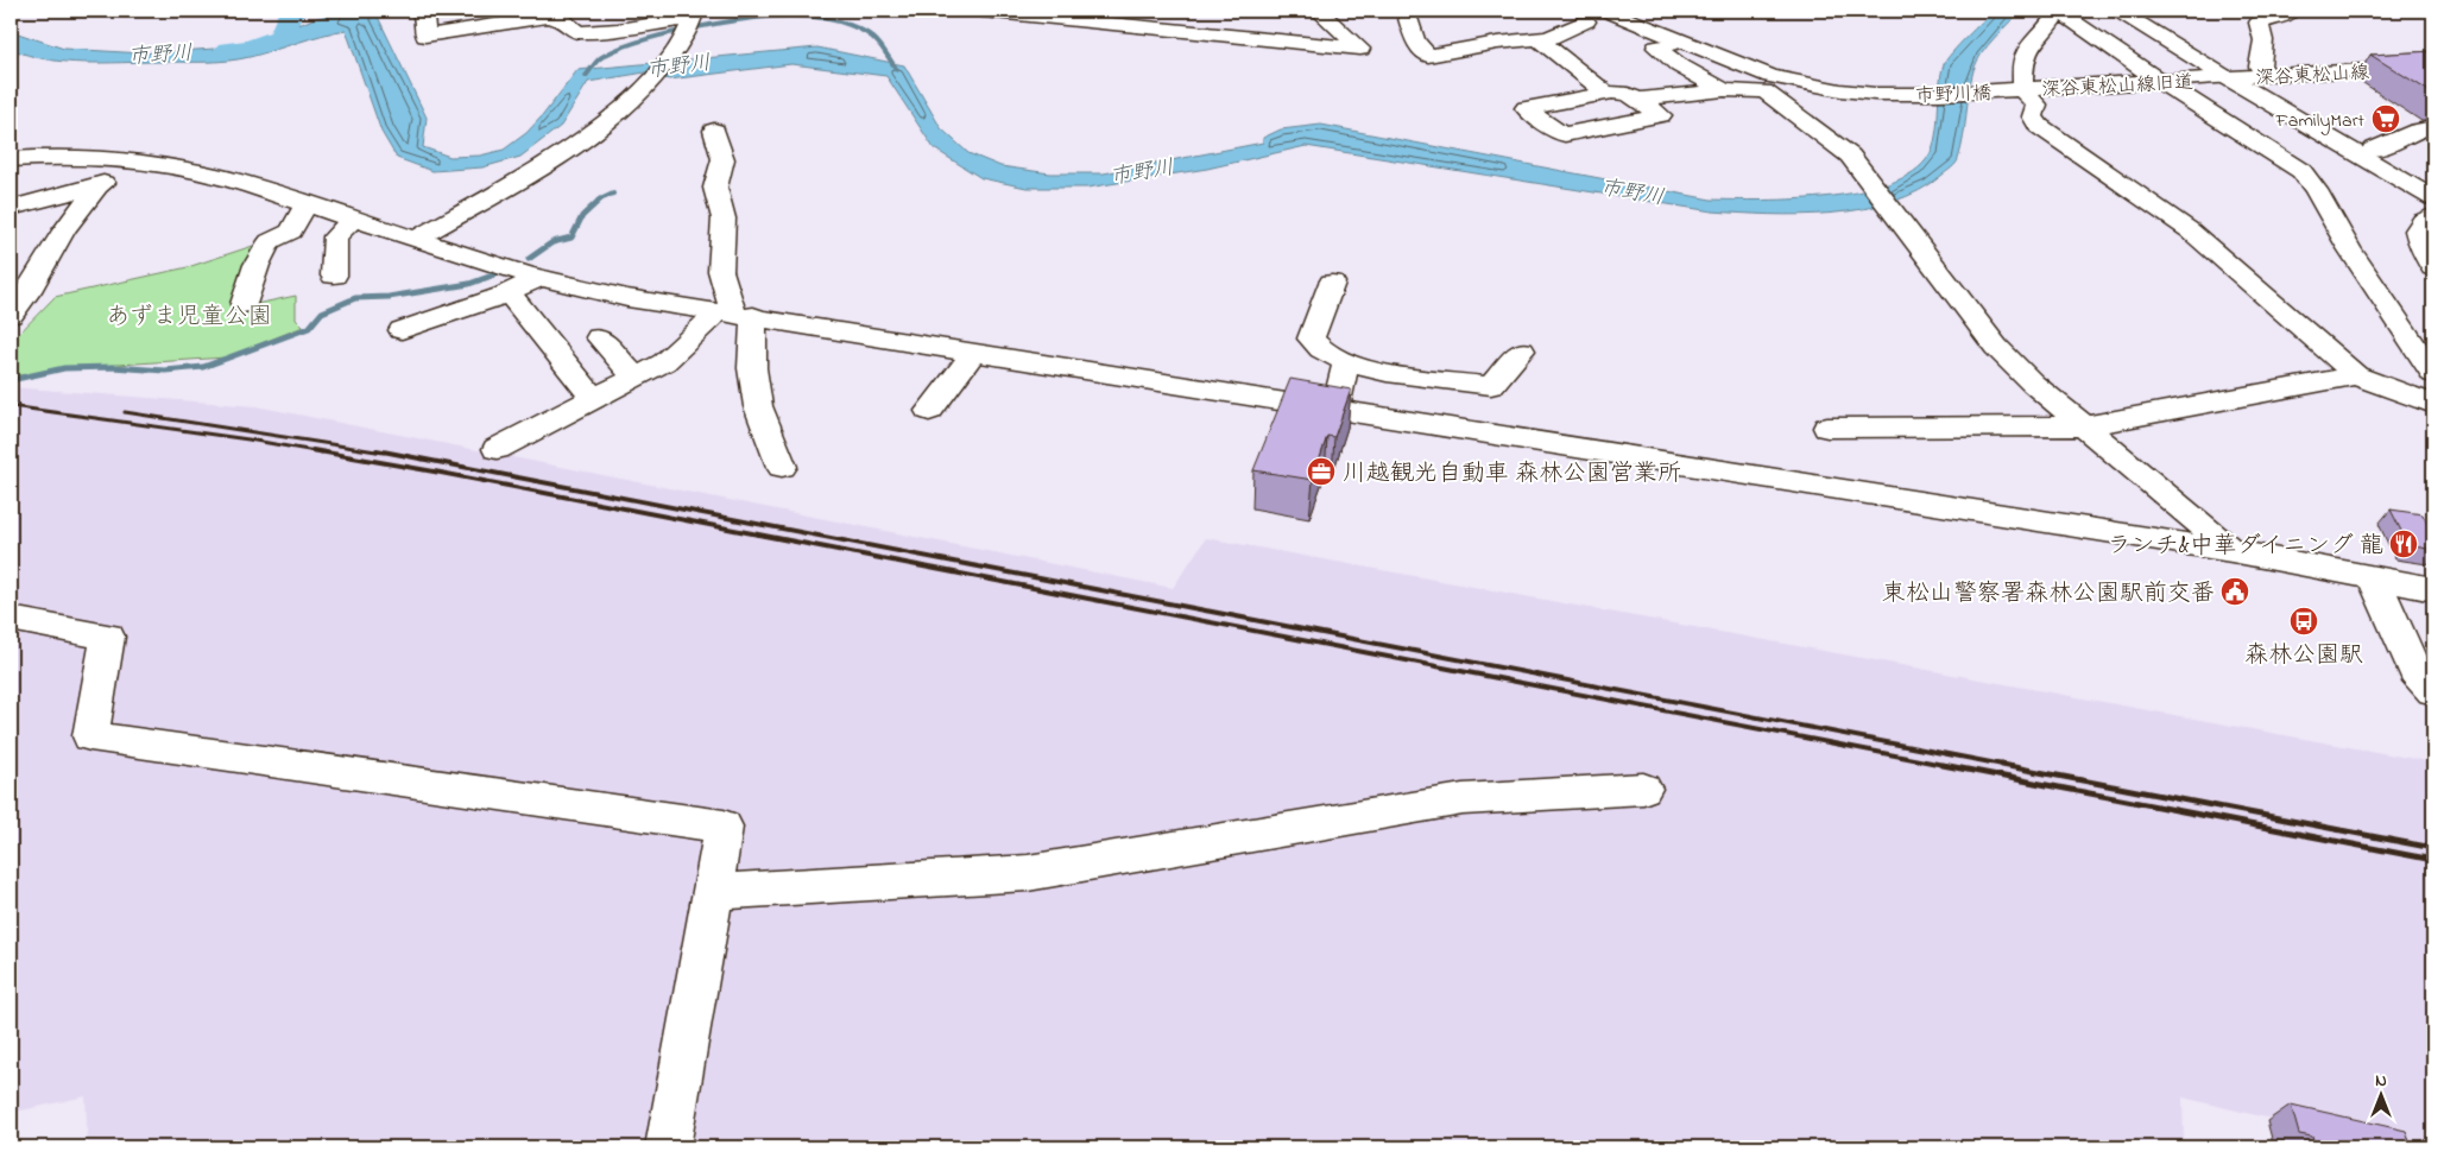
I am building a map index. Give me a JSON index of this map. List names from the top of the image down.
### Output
{
  "streets": {
    "street": ["深谷東松山線", "深谷東松山線旧道", "市野川橋"]
  },
  "crossings": [
    ["深谷東松山線", "深谷東松山線旧道"],
    ["深谷東松山線旧道", "市野川橋"]
  ],
  "water": ["市野川"],
  "parks": ["あずま児童公園"],
  "places": {
    "supermarket": ["FamilyMart"],
    "office": ["川越観光自動車 森林公園営業所"],
    "restaurant": ["ランチ&中華ダイニング 龍"],
    "public building": ["東松山警察署森林公園駅前交番"],
    "bus stop": ["森林公園駅"]
  },
  "north": "top"
}
